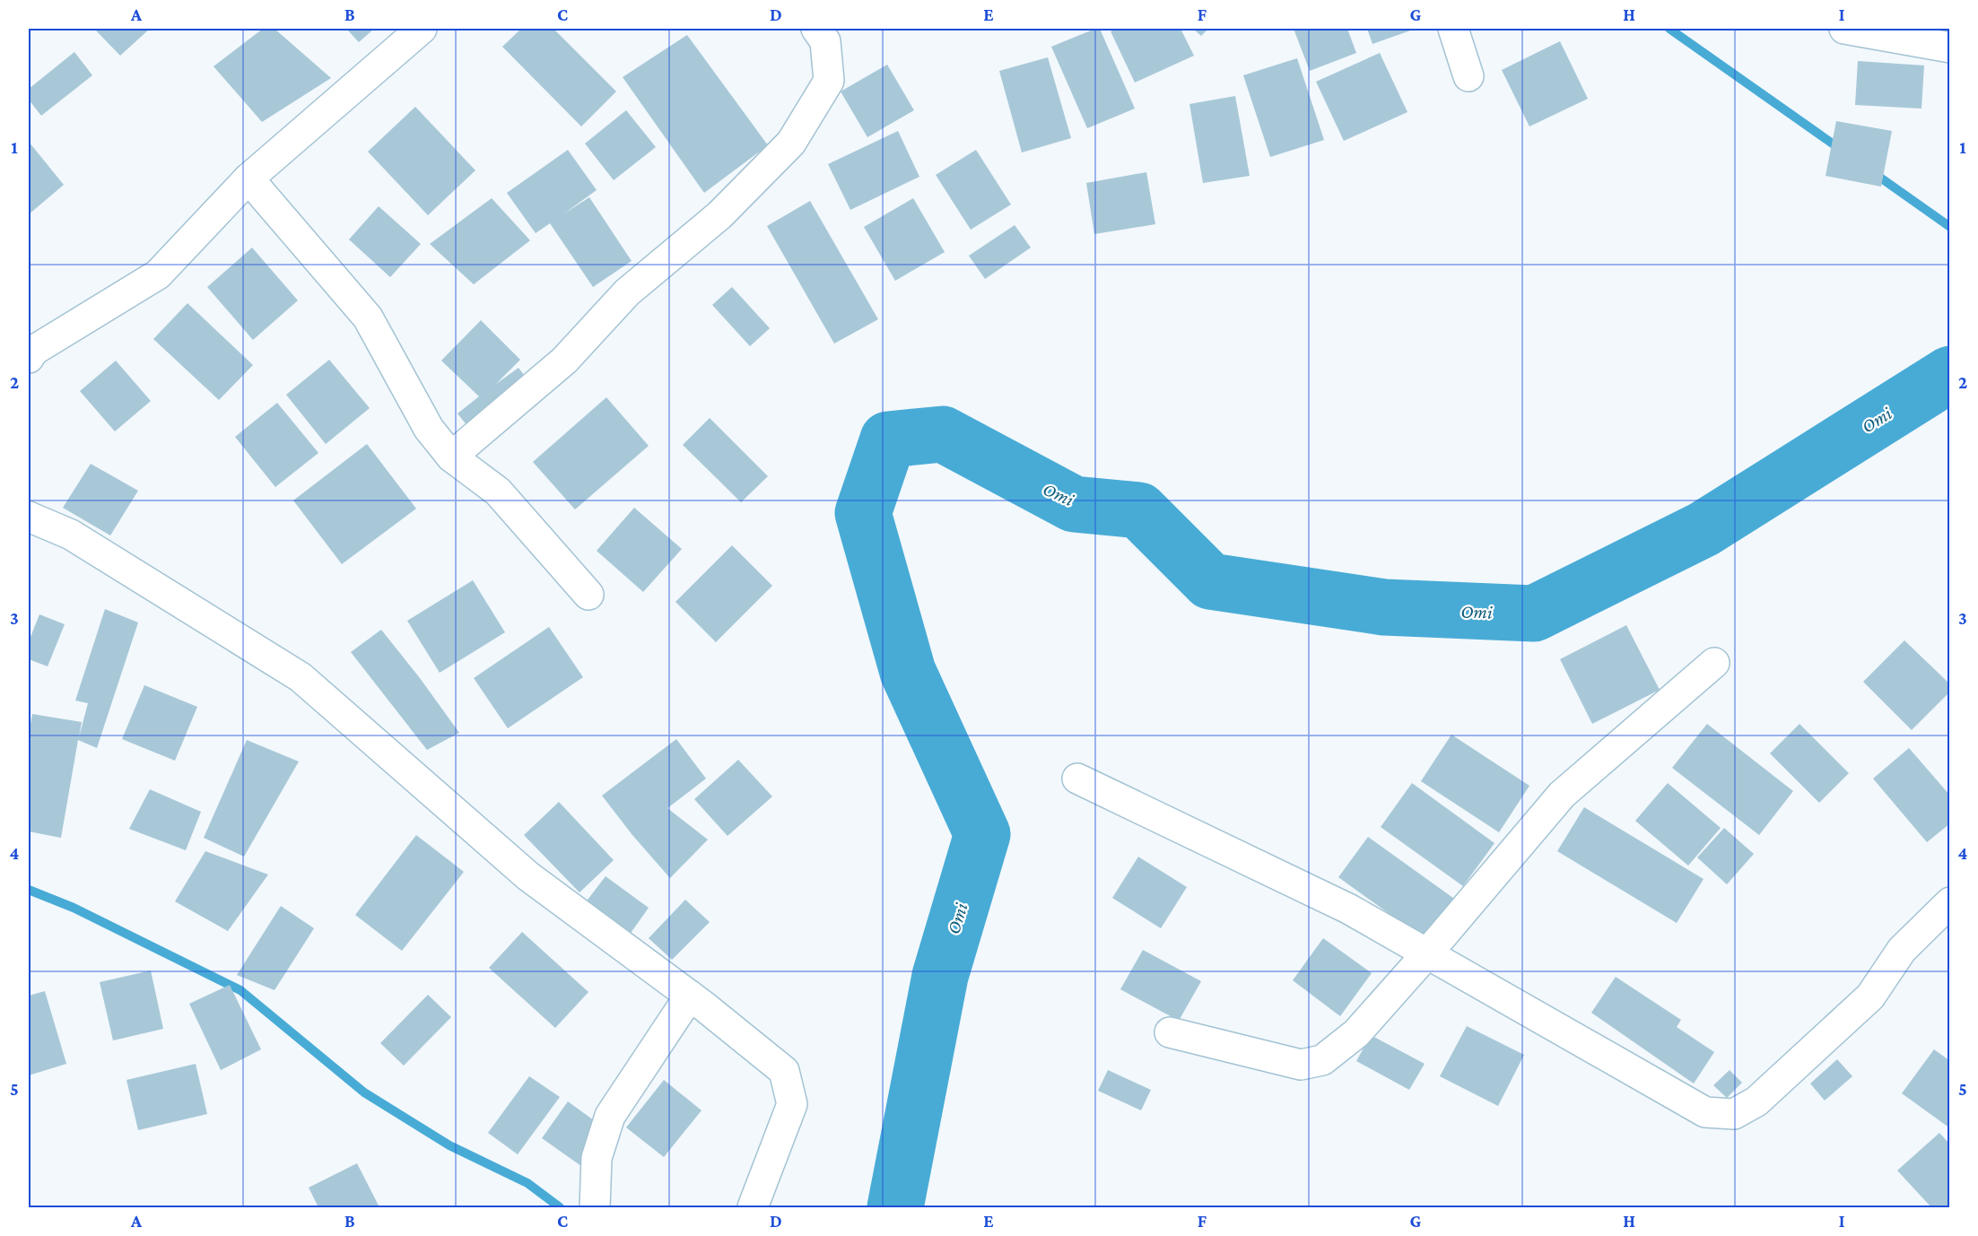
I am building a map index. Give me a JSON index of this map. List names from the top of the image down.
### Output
{
  "water": ["Omi"],
  "grid": {
    "columns": [
      "A",
      "B",
      "C",
      "D",
      "E",
      "F",
      "G",
      "H",
      "I"
    ],
    "rows": [
      "1",
      "2",
      "3",
      "4",
      "5"
    ]
  }
}
